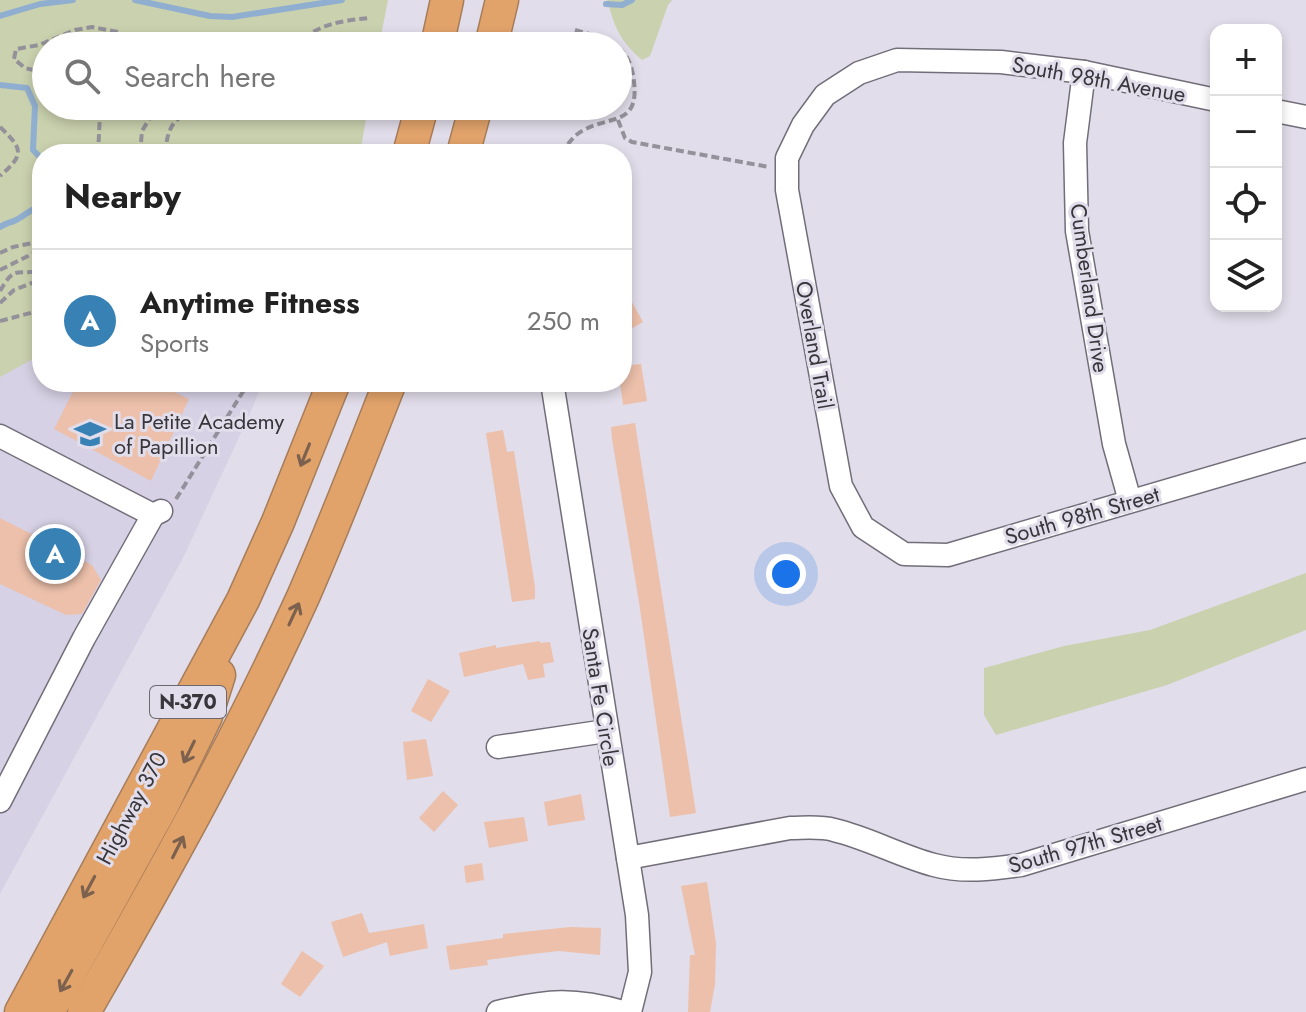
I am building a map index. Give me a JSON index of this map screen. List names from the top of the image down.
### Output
{
  "streets": {
    "highway": ["N-370", "Highway 370"],
    "street": [
      "South 98th Avenue",
      "Cumberland Drive",
      "Overland Trail",
      "South 98th Street",
      "Santa Fe Circle",
      "South 97th Street"
    ]
  },
  "crossings": [
    ["South 98th Avenue", "Cumberland Drive"],
    ["South 98th Avenue", "Overland Trail"],
    ["Cumberland Drive", "South 98th Street"],
    ["Overland Trail", "South 98th Street"],
    ["Santa Fe Circle", "South 97th Street"]
  ],
  "places": {
    "school or university": ["La Petite Academy of Papillion"]
  },
  "page": {
    "map_buttons": ["+", "−"],
    "search": "Search here",
    "heading": "Nearby",
    "list": [
      {
        "mark": "A",
        "name": "Anytime Fitness",
        "note": "Sports",
        "value": "250 m"
      }
    ],
    "pins": "A"
  }
}
